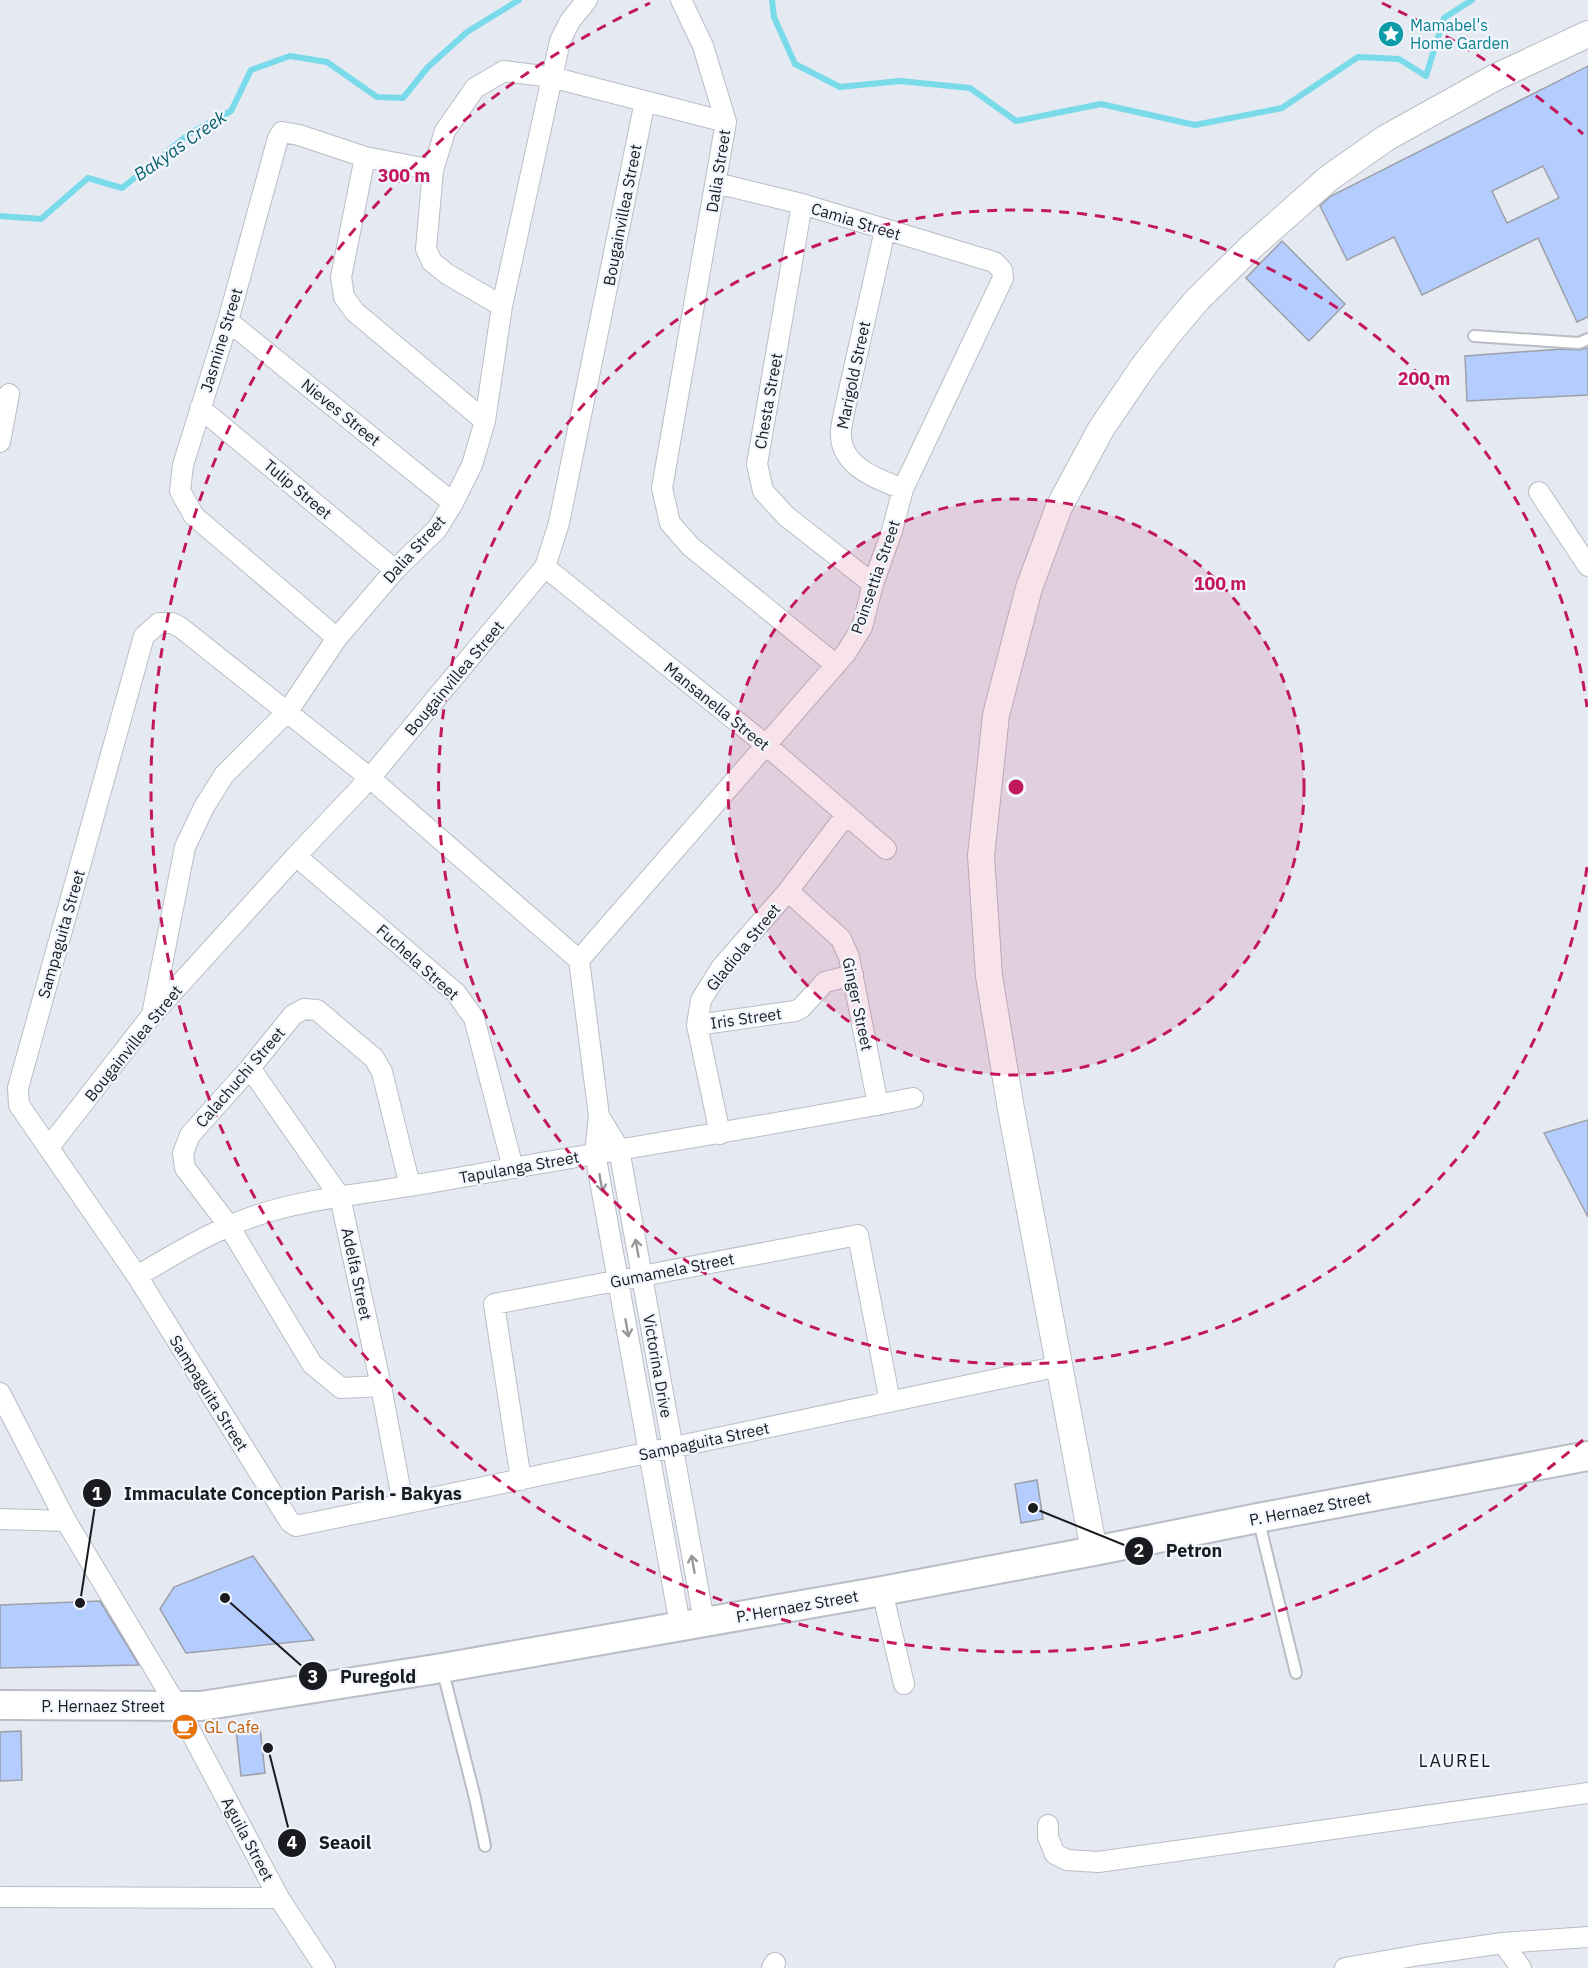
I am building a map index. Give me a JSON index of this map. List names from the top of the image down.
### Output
{
  "streets": {
    "main road": ["P. Hernaez Street"],
    "street": [
      "Dalia Street",
      "Bougainvillea Street",
      "Camia Street",
      "Jasmine Street",
      "Marigold Street",
      "Chesta Street",
      "Nieves Street",
      "Tulip Street",
      "Poinsettia Street",
      "Mansanella Street",
      "Sampaguita Street",
      "Gladiola Street",
      "Fuchela Street",
      "Ginger Street",
      "Iris Street",
      "Calachuchi Street",
      "Tapulanga Street",
      "Gumamela Street",
      "Adelfa Street",
      "Victorina Drive",
      "Aguila Street"
    ]
  },
  "crossings": [
    ["Dalia Street", "Bougainvillea Street"],
    ["Dalia Street", "Camia Street"],
    ["Dalia Street", "Jasmine Street"],
    ["Dalia Street", "Nieves Street"],
    ["Dalia Street", "Tulip Street"],
    ["Dalia Street", "Poinsettia Street"],
    ["Dalia Street", "Sampaguita Street"],
    ["Bougainvillea Street", "Mansanella Street"],
    ["Bougainvillea Street", "Sampaguita Street"],
    ["Bougainvillea Street", "Fuchela Street"],
    ["Camia Street", "Marigold Street"],
    ["Camia Street", "Chesta Street"],
    ["Camia Street", "Poinsettia Street"],
    ["Jasmine Street", "Nieves Street"],
    ["Jasmine Street", "Tulip Street"],
    ["Marigold Street", "Poinsettia Street"],
    ["Chesta Street", "Poinsettia Street"],
    ["Poinsettia Street", "Mansanella Street"],
    ["Poinsettia Street", "Victorina Drive"],
    ["Mansanella Street", "Gladiola Street"],
    ["Sampaguita Street", "Tapulanga Street"],
    ["Sampaguita Street", "Gumamela Street"],
    ["Sampaguita Street", "Adelfa Street"],
    ["Sampaguita Street", "Victorina Drive"],
    ["Gladiola Street", "Ginger Street"],
    ["Gladiola Street", "Iris Street"],
    ["Gladiola Street", "Tapulanga Street"],
    ["Fuchela Street", "Tapulanga Street"],
    ["Ginger Street", "Iris Street"],
    ["Ginger Street", "Tapulanga Street"],
    ["Calachuchi Street", "Tapulanga Street"],
    ["Calachuchi Street", "Adelfa Street"],
    ["Tapulanga Street", "Adelfa Street"],
    ["Tapulanga Street", "Victorina Drive"],
    ["Gumamela Street", "Victorina Drive"],
    ["Victorina Drive", "P. Hernaez Street"],
    ["P. Hernaez Street", "Aguila Street"]
  ],
  "districts": ["LAUREL"],
  "water": ["Bakyas Creek"],
  "places": {
    "place": ["Mamabel's Home Garden"],
    "other": [
      "Petron",
      "Puregold",
      "Immaculate Conception Parish - Bakyas",
      "Seaoil"
    ],
    "cafe": ["GL Cafe"]
  },
  "rings": ["300 m", "200 m", "100 m"]
}
